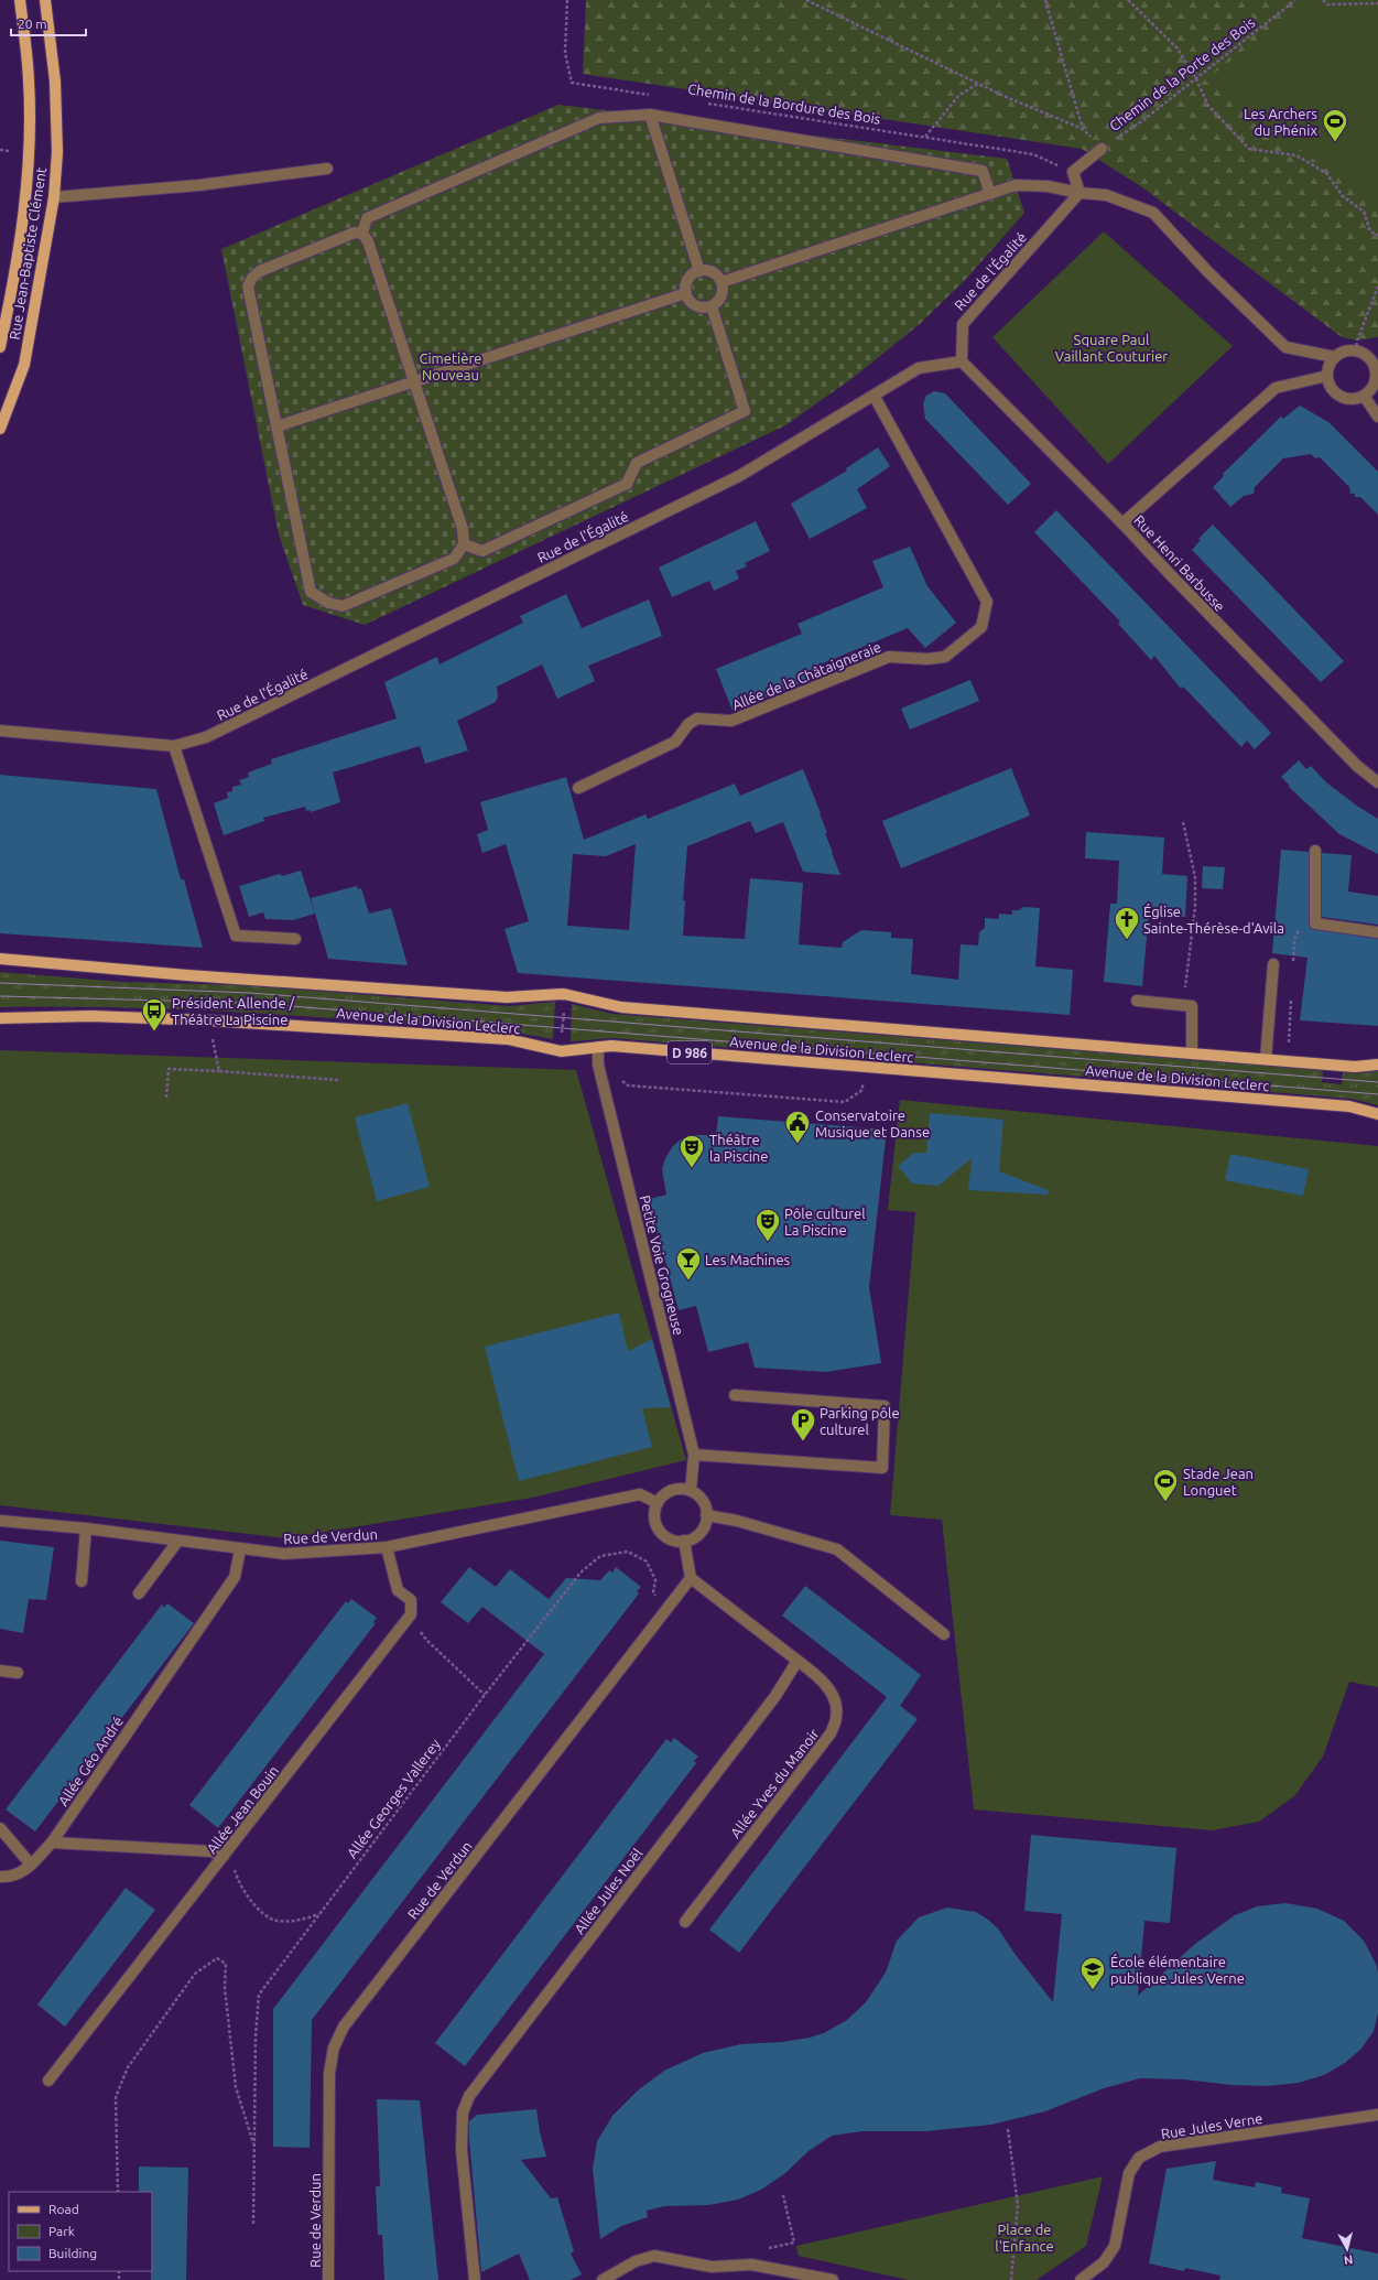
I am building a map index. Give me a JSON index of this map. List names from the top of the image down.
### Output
{
  "streets": {
    "main road": ["Rue Jean-Baptiste Clément", "Avenue de la Division Leclerc", "D 986"],
    "street": [
      "Rue de l'Égalité",
      "Rue Henri Barbusse",
      "Allée de la Châtaigneraie",
      "Petite Voie Grogneuse",
      "Rue de Verdun",
      "Allée Géo André",
      "Allée Yves du Manoir",
      "Allée Jean Bouin",
      "Allée Jules Noël",
      "Rue Jules Verne"
    ],
    "path": ["Chemin de la Porte des Bois", "Chemin de la Bordure des Bois", "Allée Georges Vallerey"]
  },
  "crossings": [
    ["Rue de l'Égalité", "Rue Henri Barbusse"],
    ["Rue de l'Égalité", "Allée de la Châtaigneraie"],
    ["Avenue de la Division Leclerc", "Petite Voie Grogneuse"],
    ["Petite Voie Grogneuse", "Rue de Verdun"],
    ["Rue de Verdun", "Allée Géo André"],
    ["Rue de Verdun", "Allée Georges Vallerey"],
    ["Allée Yves du Manoir", "Allée Jules Noël"]
  ],
  "parks": ["Square Paul Vaillant Couturier", "Cimetière Nouveau", "Place de l'Enfance"],
  "places": {
    "sports": ["Les Archers du Phénix", "Stade Jean Longuet"],
    "church": ["Église Sainte-Thérèse-d'Avila"],
    "bus stop": ["Président Allende / Théâtre La Piscine"],
    "public building": ["Conservatoire Musique et Danse"],
    "theatre": ["Théâtre la Piscine", "Pôle culturel La Piscine"],
    "bar": ["Les Machines"],
    "parking": ["Parking pôle culturel"],
    "school or university": ["École élémentaire publique Jules Verne"]
  },
  "legend": ["Road", "Park", "Building"],
  "scale_bar": "20 m",
  "north": "bottom"
}
